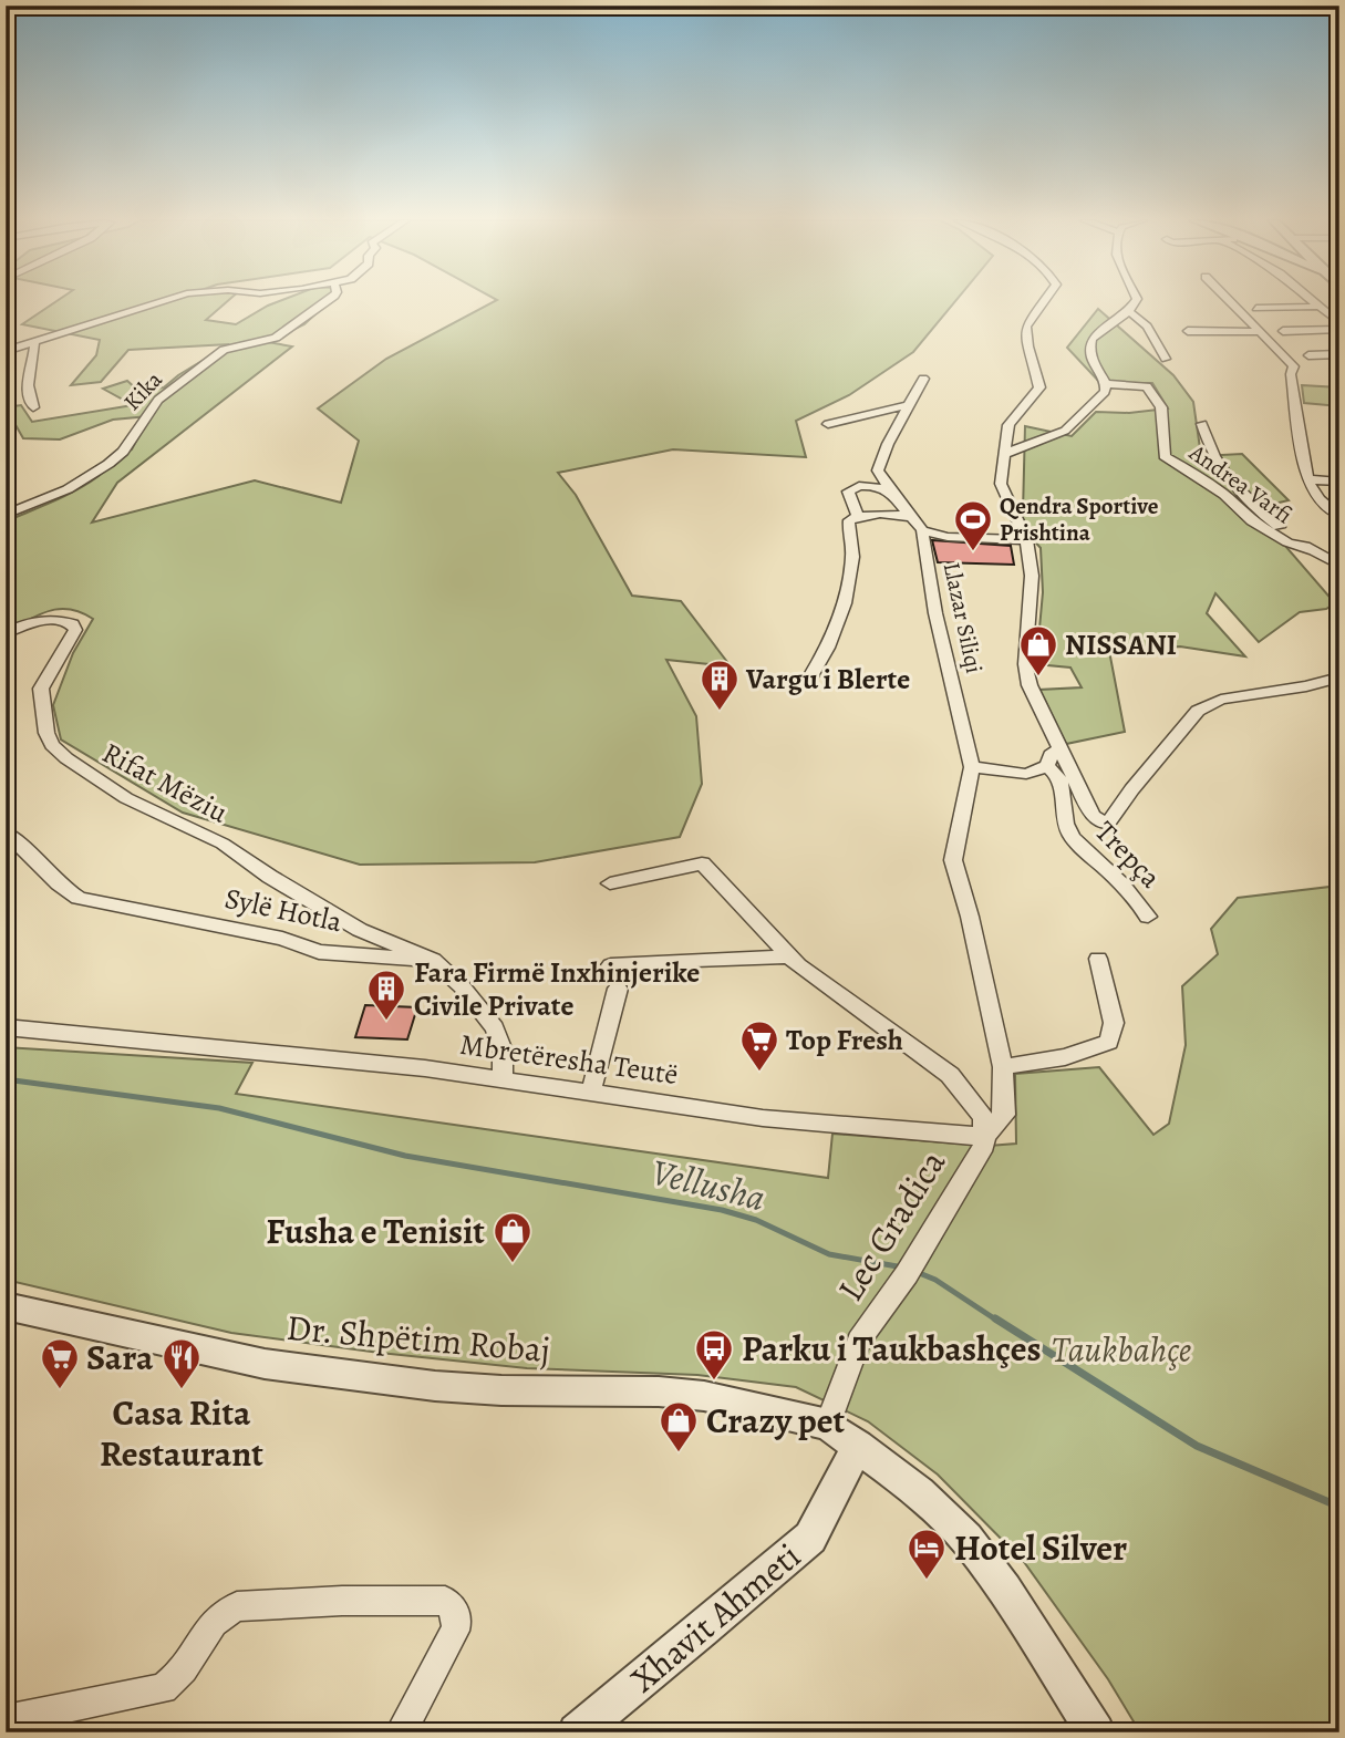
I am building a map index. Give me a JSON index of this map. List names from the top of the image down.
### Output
{
  "streets": {
    "street": [
      "Kika",
      "Andrea Varfi",
      "Llazar Siliqi",
      "Rifat Mëziu",
      "Trepça",
      "Sylë Hotla",
      "Mbretëresha Teutë",
      "Lec Gradica",
      "Dr. Shpëtim Robaj",
      "Xhavit Ahmeti"
    ]
  },
  "crossings": [
    ["Llazar Siliqi", "Lec Gradica"],
    ["Rifat Mëziu", "Sylë Hotla"],
    ["Mbretëresha Teutë", "Lec Gradica"],
    ["Lec Gradica", "Dr. Shpëtim Robaj"]
  ],
  "water": ["Vellusha"],
  "parks": ["Taukbahçe"],
  "places": {
    "sports": ["Qendra Sportive Prishtina"],
    "shop": ["NISSANI", "Fusha e Tenisit", "Crazy pet"],
    "building": ["Vargu i Blerte", "Fara Firmë Inxhinjerike Civile Private"],
    "supermarket": ["Top Fresh", "Sara"],
    "bus stop": ["Parku i Taukbashçes"],
    "restaurant": ["Casa Rita Restaurant"],
    "hotel": ["Hotel Silver"]
  }
}
